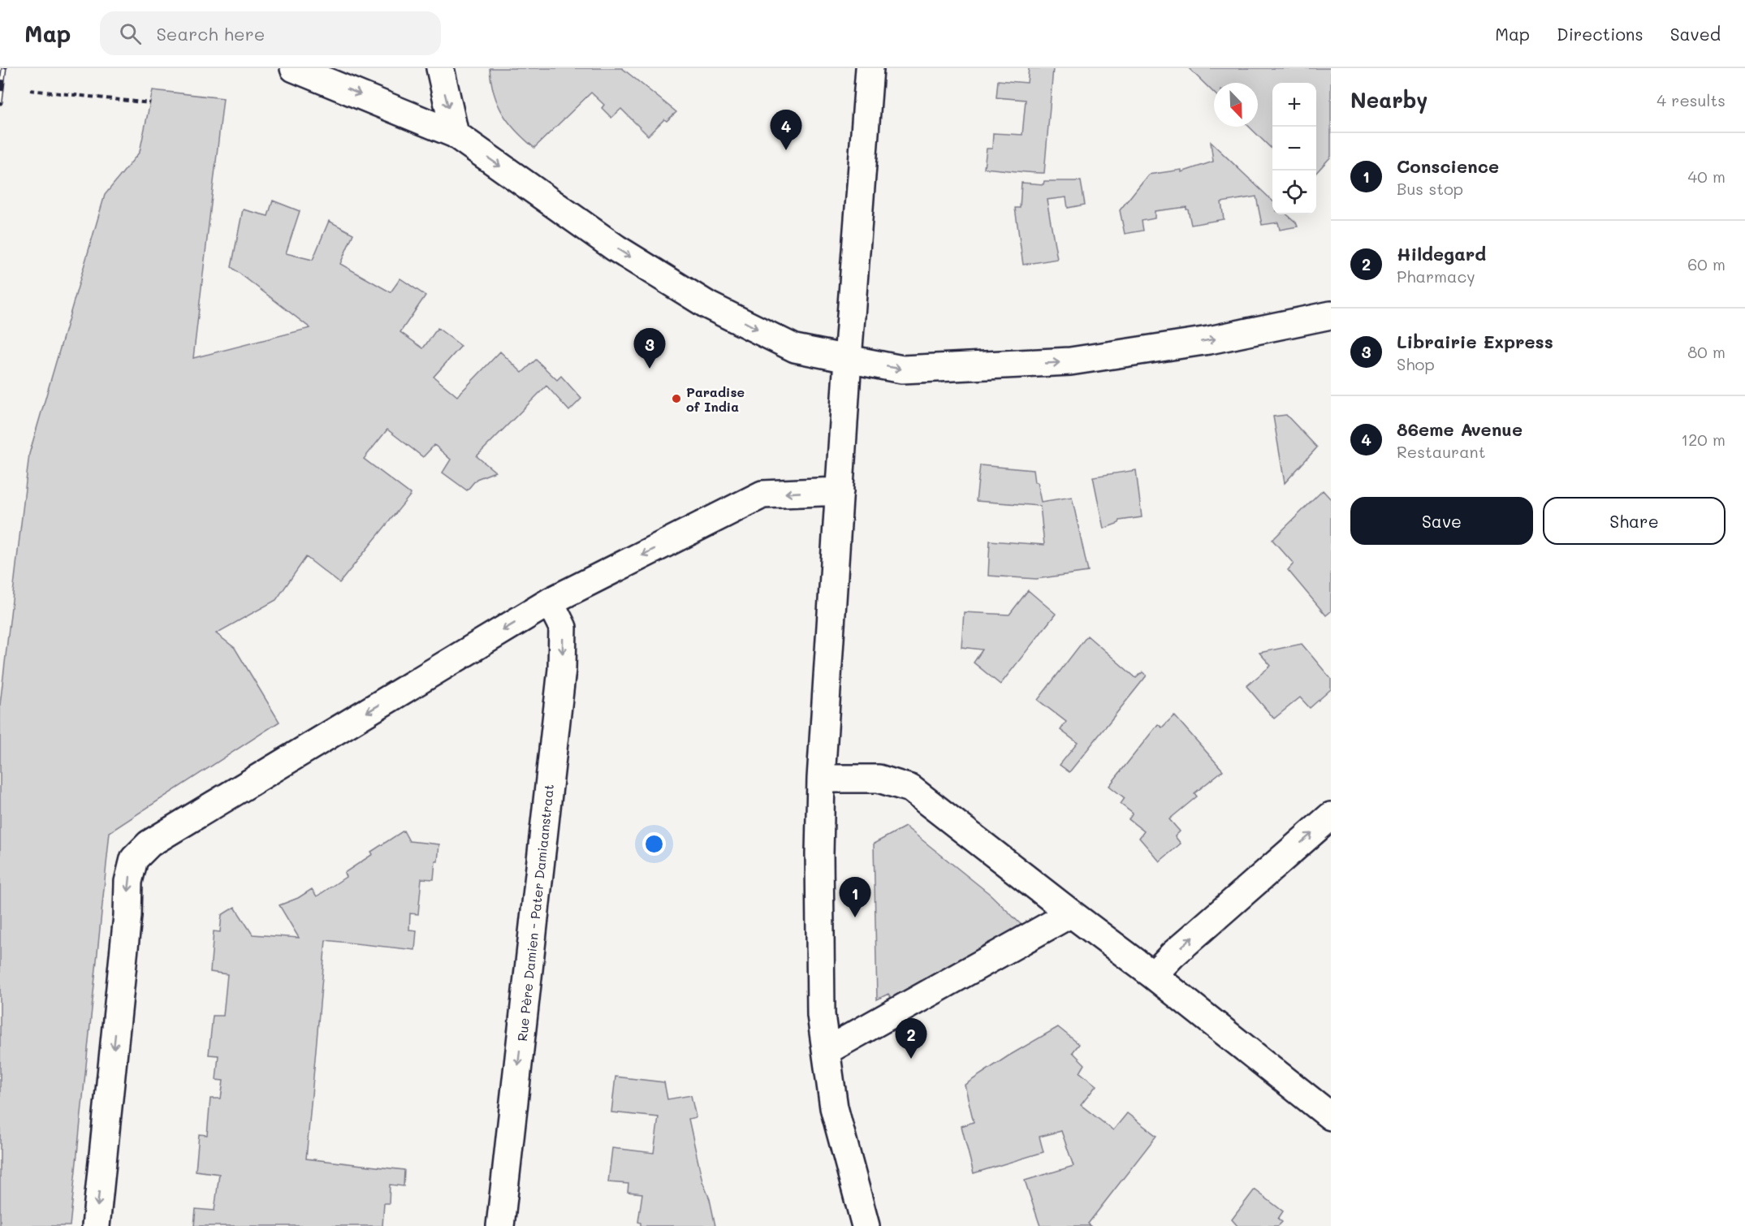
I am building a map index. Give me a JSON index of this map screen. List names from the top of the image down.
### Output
{
  "streets": {
    "street": ["Rue Père Damien - Pater Damiaanstraat"]
  },
  "one_way": ["Rue Père Damien - Pater Damiaanstraat"],
  "places": ["Paradise of India"],
  "north": "bottom right",
  "page": {
    "header": "Map",
    "search": "Search here",
    "nav": ["Map", "Directions", "Saved"],
    "heading": ["Nearby", "4 results"],
    "map_buttons": ["+", "−"],
    "pins": [
      "4",
      "3",
      "1",
      "2"
    ],
    "list": [
      {
        "mark": "1",
        "name": "Conscience",
        "note": "Bus stop",
        "value": "40 m"
      },
      {
        "mark": "2",
        "name": "Hildegard",
        "note": "Pharmacy",
        "value": "60 m"
      },
      {
        "mark": "3",
        "name": "Librairie Express",
        "note": "Shop",
        "value": "80 m"
      },
      {
        "mark": "4",
        "name": "86eme Avenue",
        "note": "Restaurant",
        "value": "120 m"
      }
    ],
    "buttons": ["Save", "Share"]
  }
}
